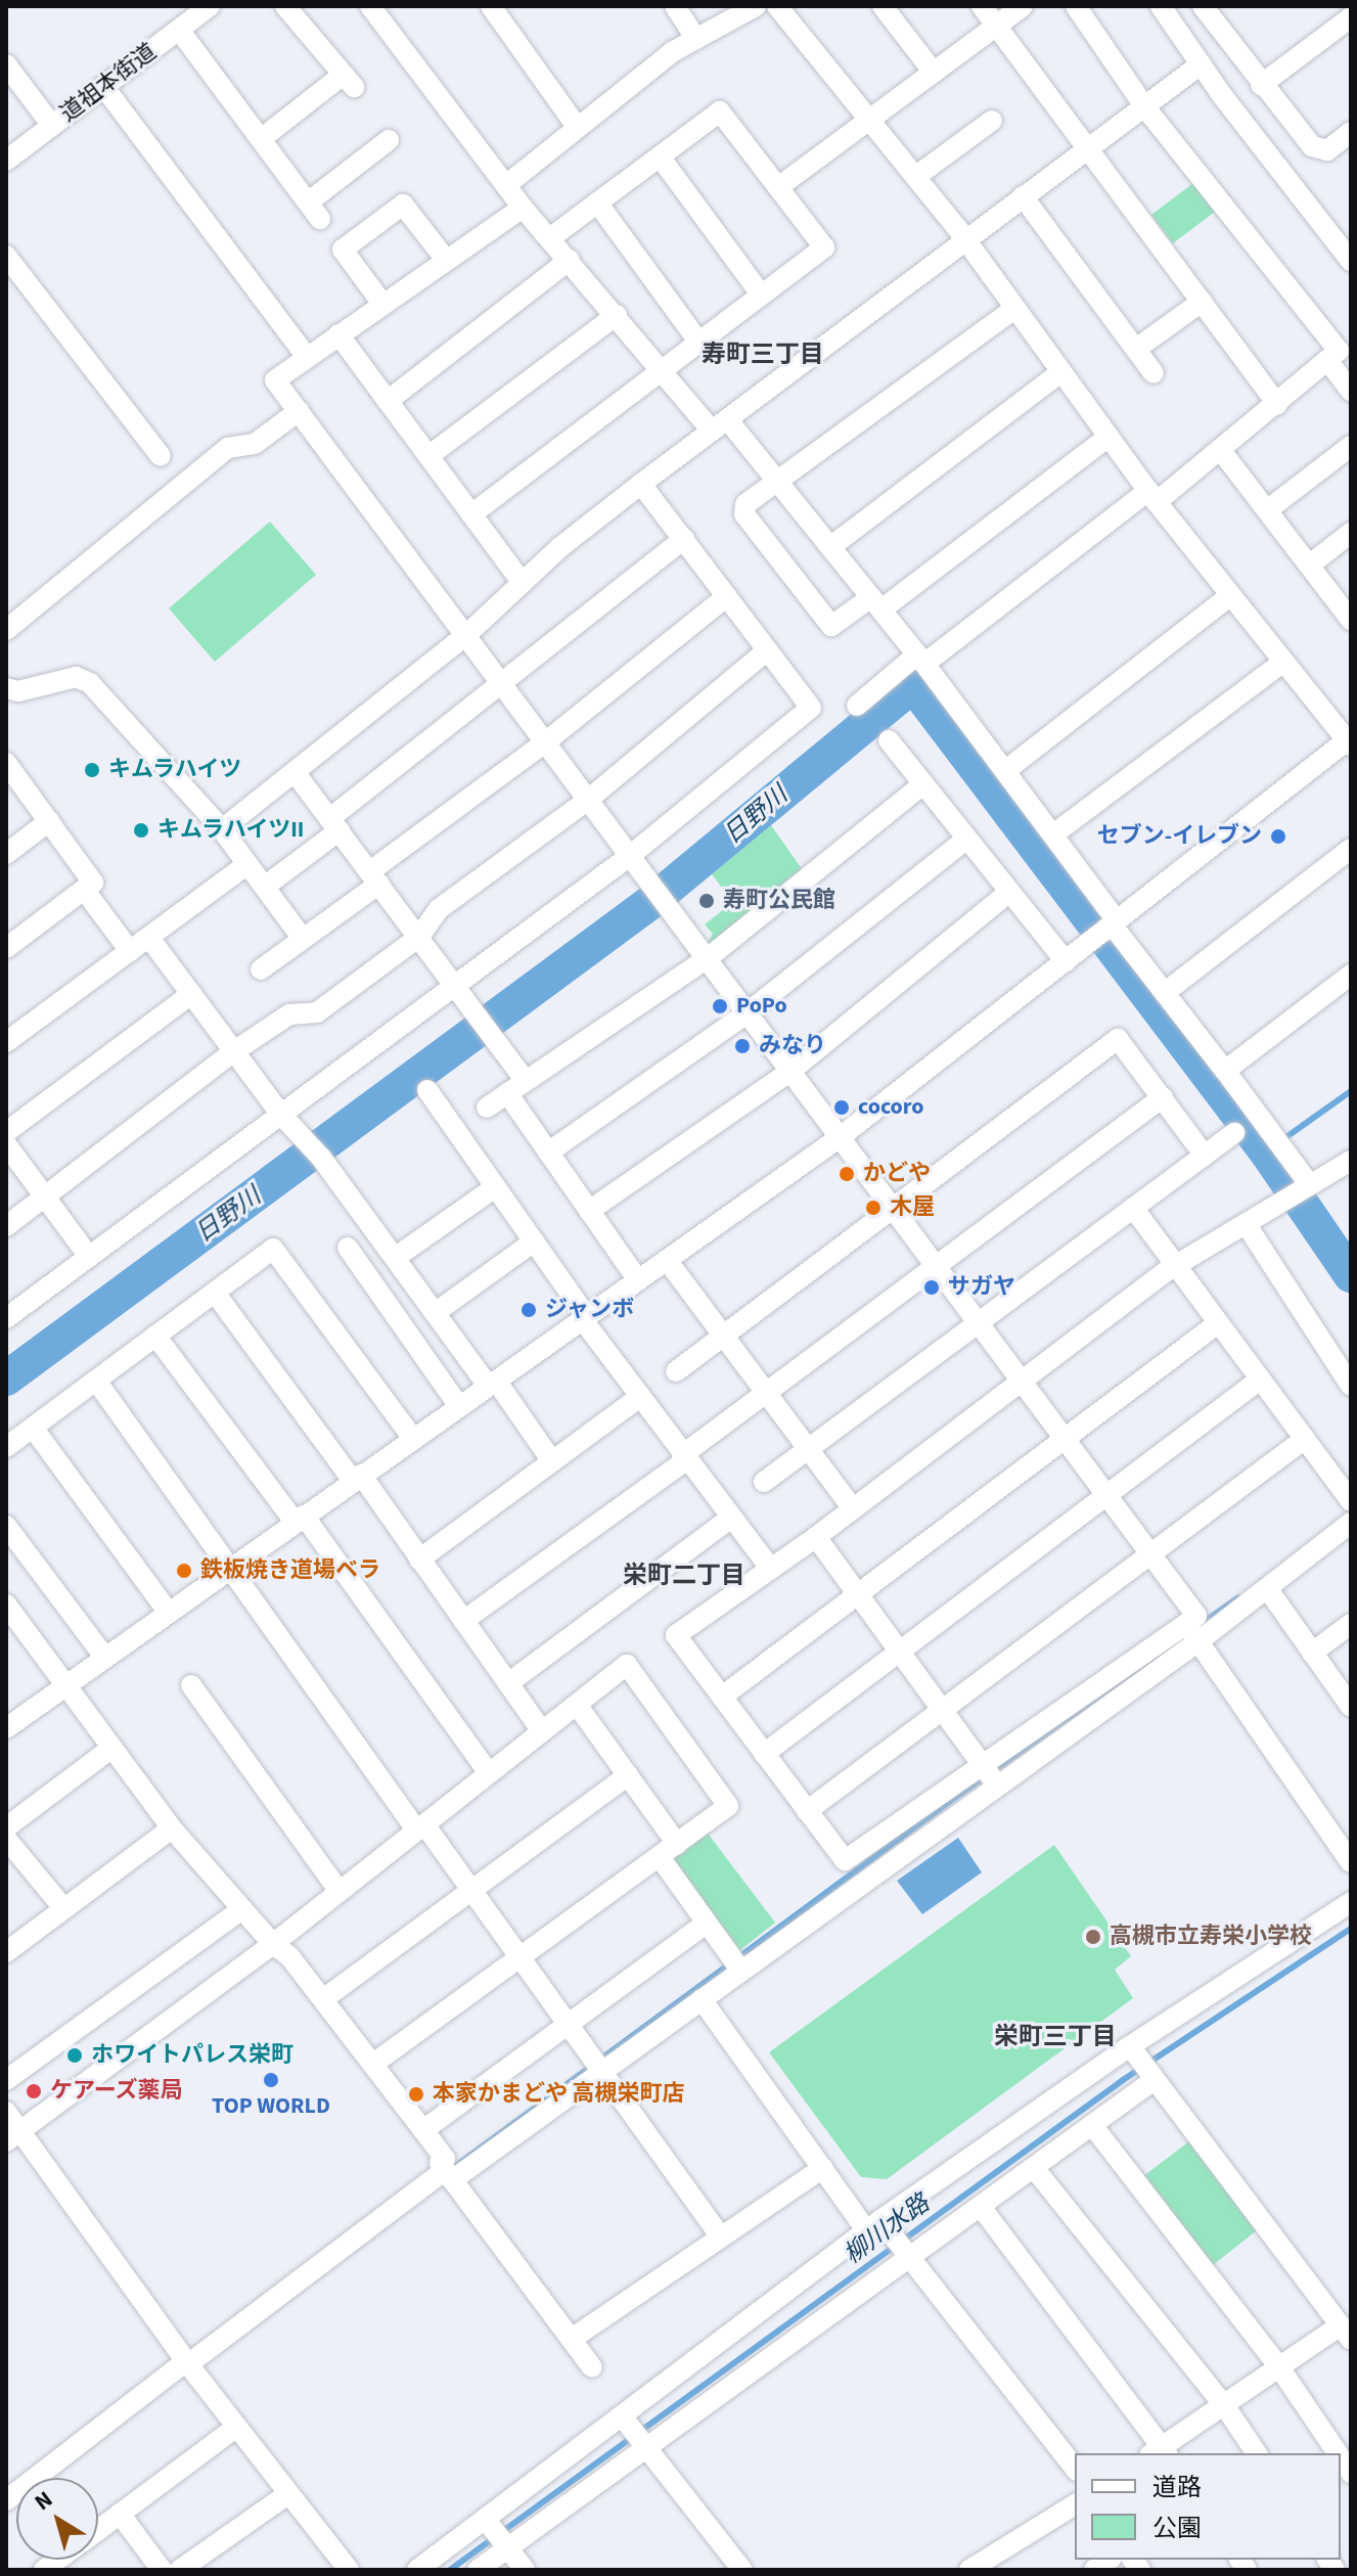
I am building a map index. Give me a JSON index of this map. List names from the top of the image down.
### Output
{
  "streets": {
    "street": ["道祖本街道"]
  },
  "districts": ["寿町三丁目", "栄町二丁目", "栄町三丁目"],
  "water": ["日野川", "柳川水路"],
  "places": [
    "キムラハイツ",
    "キムラハイツII",
    "セブン-イレブン",
    "寿町公民館",
    "PoPo",
    "みなり",
    "cocoro",
    "かどや",
    "木屋",
    "サガヤ",
    "ジャンボ",
    "鉄板焼き道場ベラ",
    "高槻市立寿栄小学校",
    "ホワイトパレス栄町",
    "TOP WORLD",
    "ケアーズ薬局",
    "本家かまどや 高槻栄町店"
  ],
  "legend": ["道路", "公園"],
  "north": "top left"
}
